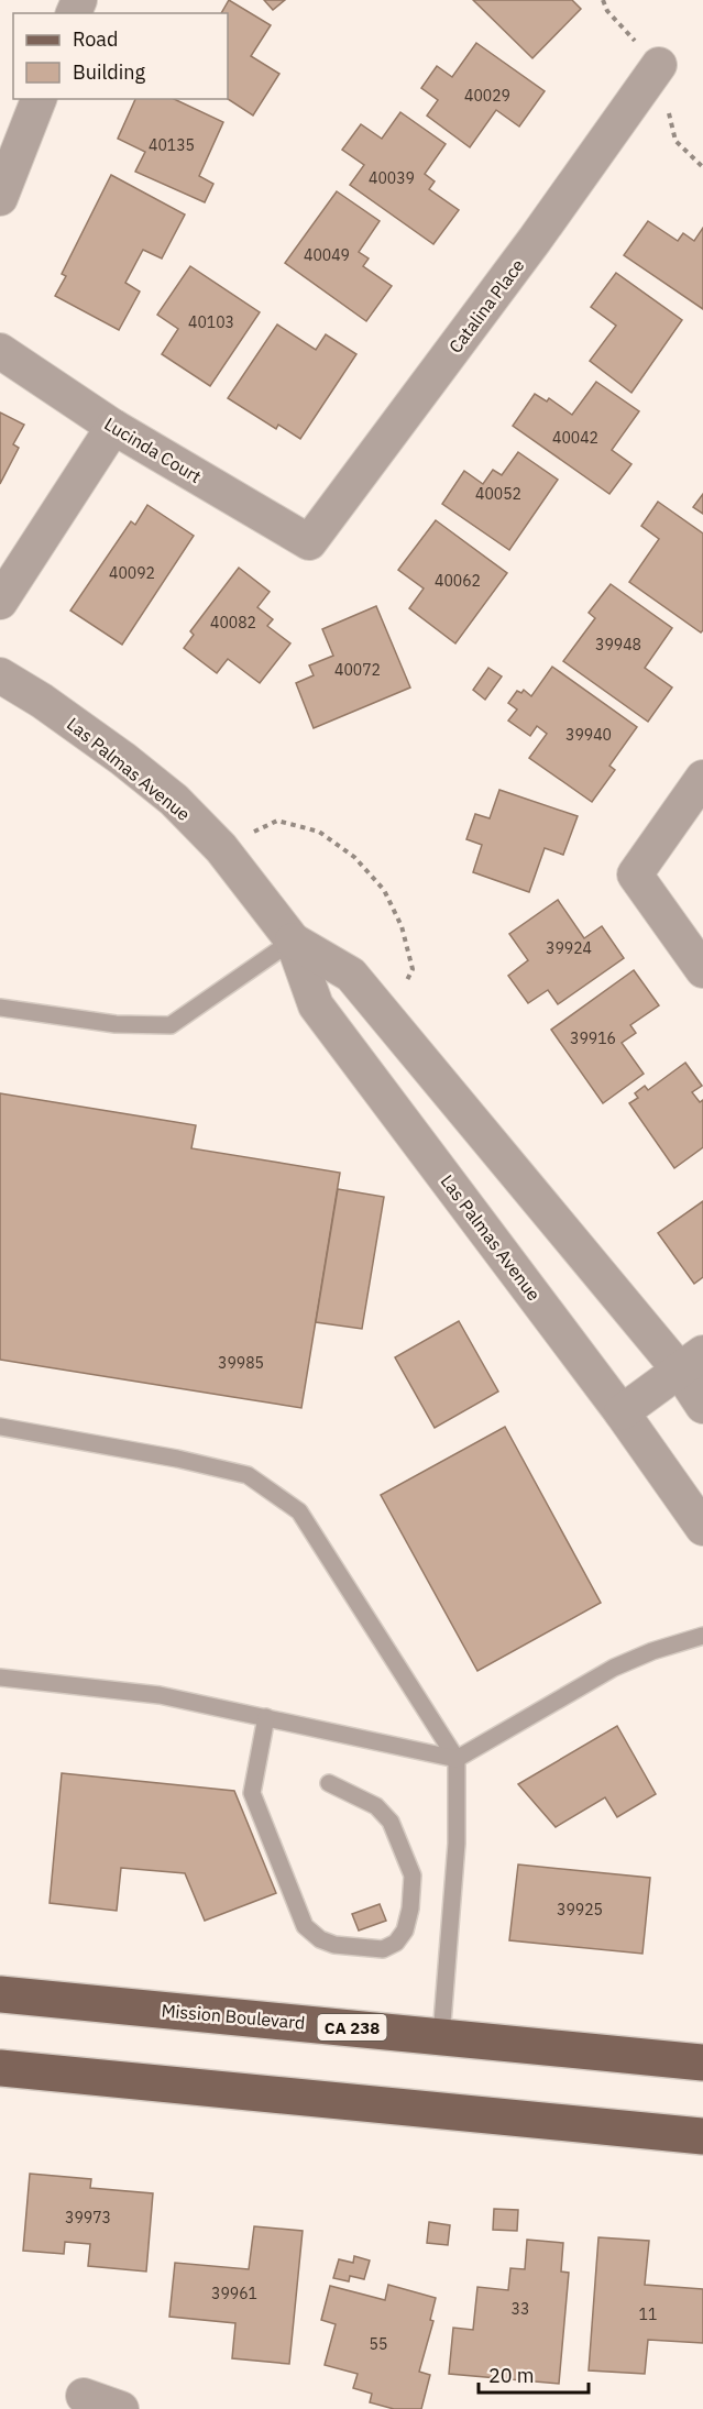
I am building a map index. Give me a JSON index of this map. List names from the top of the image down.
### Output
{
  "streets": {
    "main road": ["Mission Boulevard", "CA 238"],
    "street": ["Catalina Place", "Lucinda Court", "Las Palmas Avenue"]
  },
  "crossings": [
    ["Catalina Place", "Lucinda Court"]
  ],
  "house_numbers": [
    "40029",
    "40135",
    "40039",
    "40049",
    "40103",
    "40042",
    "40052",
    "40092",
    "40062",
    "40082",
    "39948",
    "40072",
    "39940",
    "39924",
    "39916",
    "39985",
    "39925",
    "39973",
    "39961",
    "33",
    "11",
    "55"
  ],
  "legend": ["Road", "Building"],
  "scale_bar": "20 m"
}
